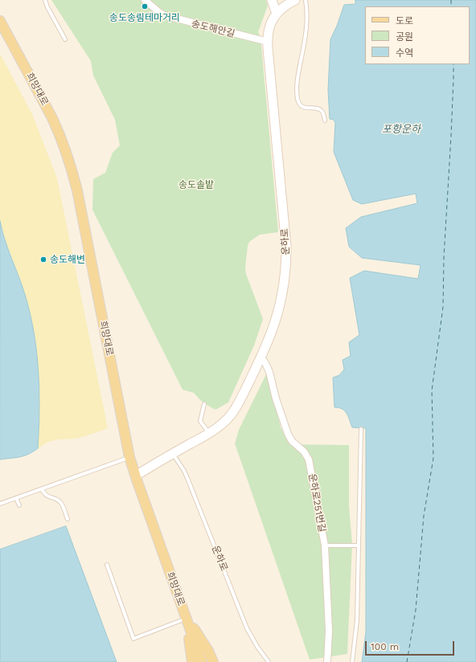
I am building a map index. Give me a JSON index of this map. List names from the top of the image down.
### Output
{
  "streets": {
    "main road": ["희망대로"],
    "street": ["송도해안길", "운하로", "운하로251번길"]
  },
  "crossings": [
    ["송도해안길", "운하로"],
    ["희망대로", "운하로"],
    ["운하로", "운하로251번길"]
  ],
  "water": ["포항운하"],
  "parks": ["송도솔밭"],
  "places": ["송도송림테마거리", "송도해변"],
  "legend": ["도로", "공원", "수역"],
  "scale_bar": "100 m"
}
